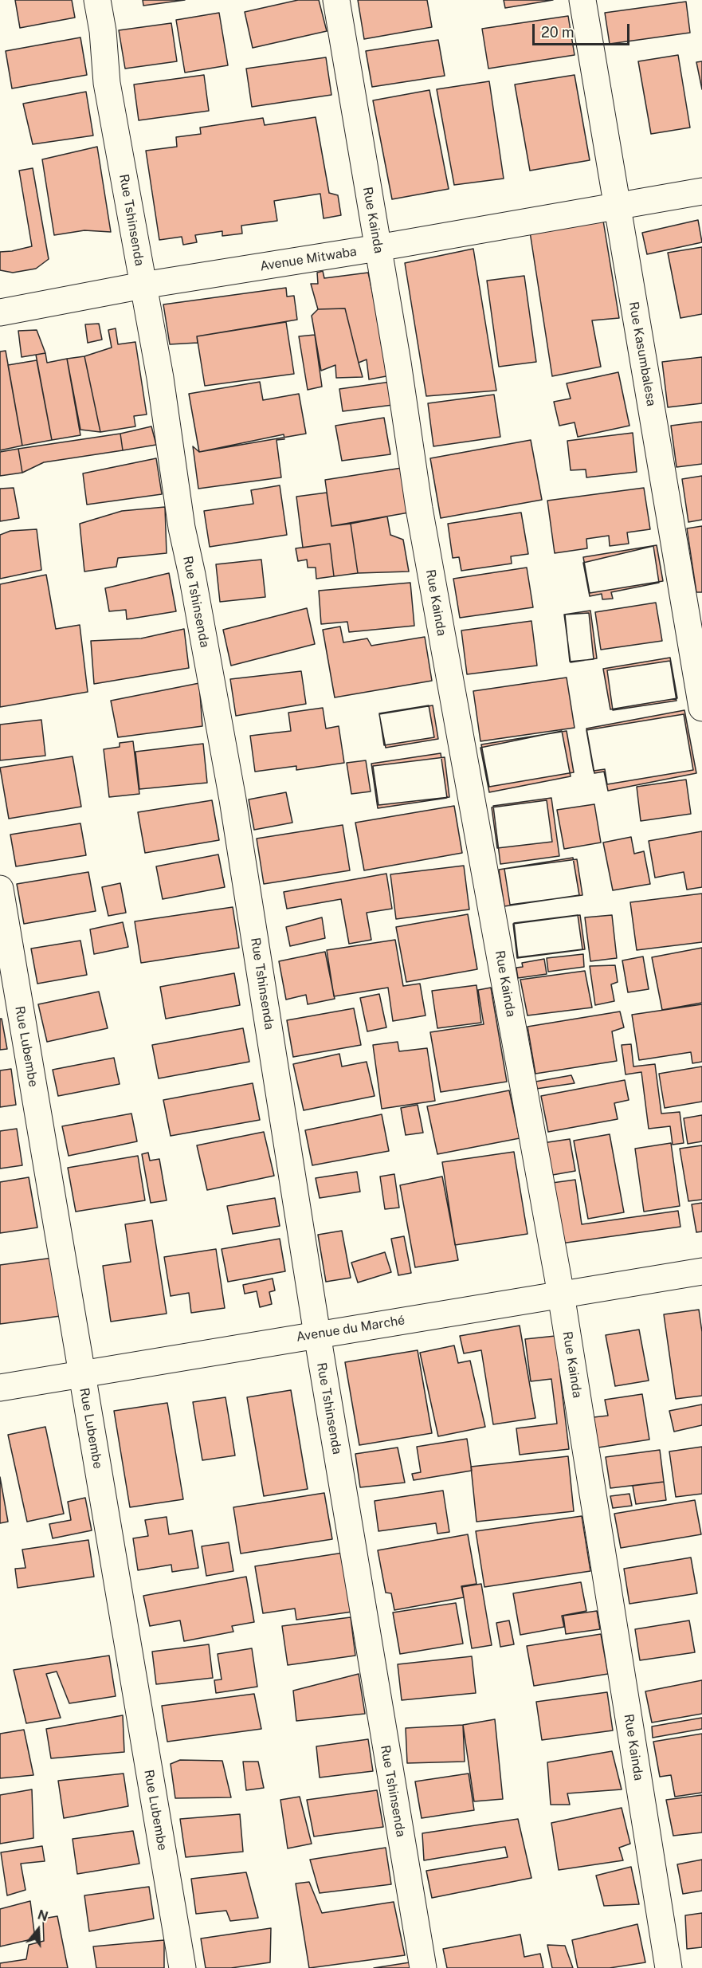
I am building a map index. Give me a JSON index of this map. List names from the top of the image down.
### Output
{
  "streets": {
    "street": [
      "Rue Tshinsenda",
      "Rue Kainda",
      "Avenue Mitwaba",
      "Rue Kasumbalesa",
      "Rue Lubembe",
      "Avenue du Marché"
    ]
  },
  "crossings": [
    ["Rue Tshinsenda", "Avenue Mitwaba"],
    ["Rue Tshinsenda", "Avenue du Marché"],
    ["Rue Kainda", "Avenue Mitwaba"],
    ["Rue Kainda", "Avenue du Marché"],
    ["Avenue Mitwaba", "Rue Kasumbalesa"],
    ["Rue Lubembe", "Avenue du Marché"]
  ],
  "scale_bar": "20 m",
  "north": "top"
}
